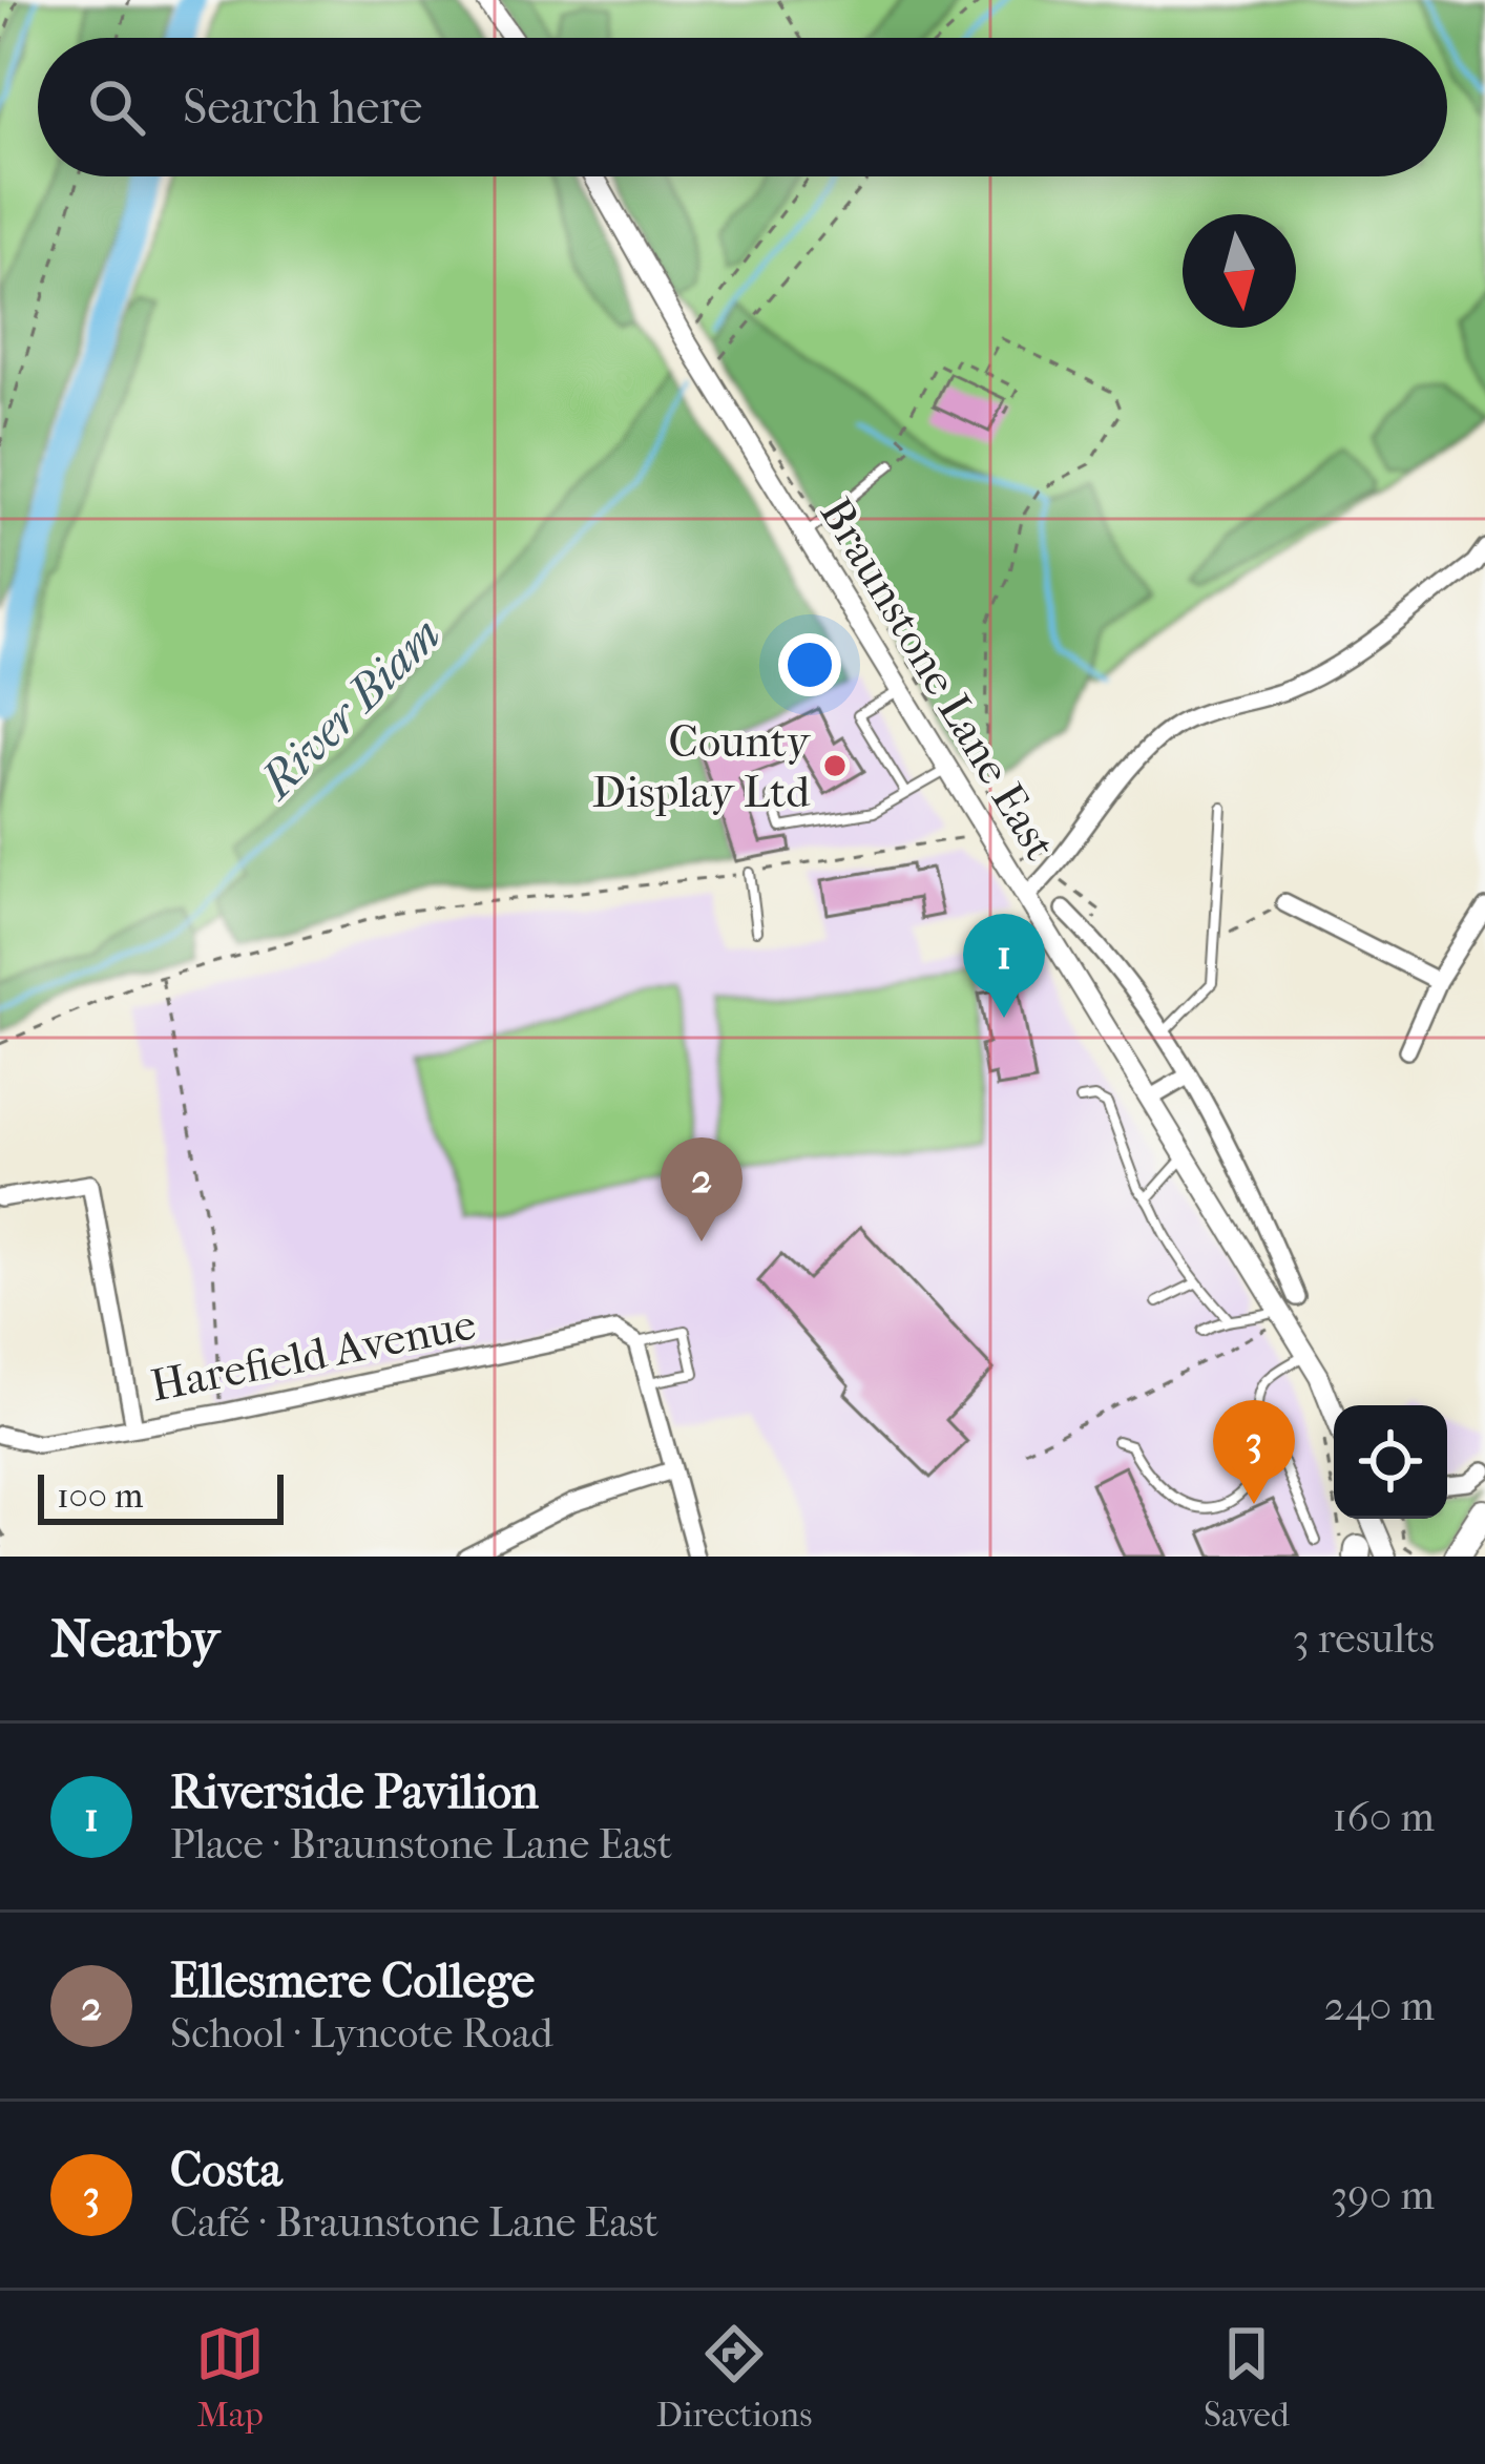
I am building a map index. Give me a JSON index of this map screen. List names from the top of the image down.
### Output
{
  "streets": {
    "street": ["Braunstone Lane East", "Harefield Avenue"]
  },
  "water": ["River Biam"],
  "places": ["County Display Ltd"],
  "scale_bar": "100 m",
  "north": "bottom",
  "page": {
    "search": "Search here",
    "pins": ["1", "2", "3"],
    "scale": "100 m",
    "heading": ["Nearby", "3 results"],
    "list": [
      {
        "mark": "1",
        "name": "Riverside Pavilion",
        "note": "Place · Braunstone Lane East",
        "value": "160 m"
      },
      {
        "mark": "2",
        "name": "Ellesmere College",
        "note": "School · Lyncote Road",
        "value": "240 m"
      },
      {
        "mark": "3",
        "name": "Costa",
        "note": "Café · Braunstone Lane East",
        "value": "390 m"
      }
    ],
    "nav": ["Map", "Directions", "Saved"]
  }
}
